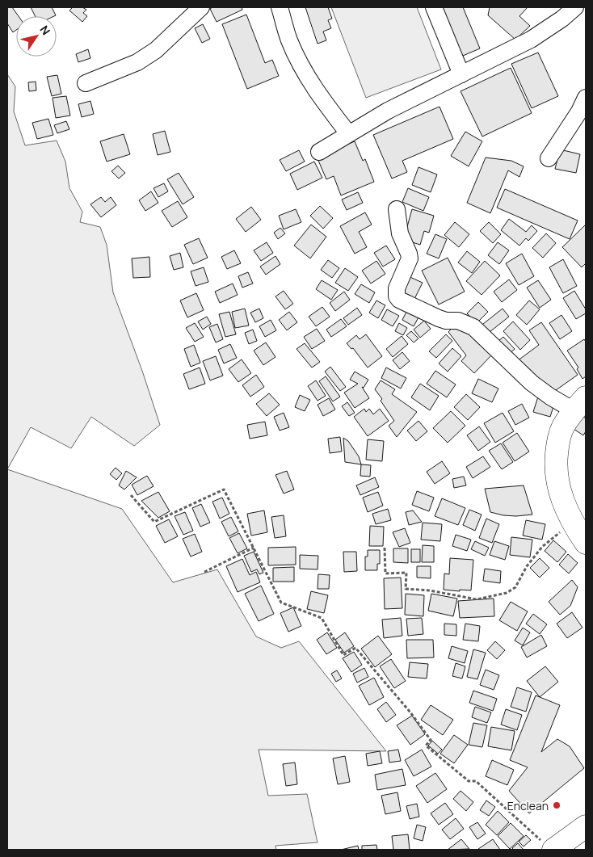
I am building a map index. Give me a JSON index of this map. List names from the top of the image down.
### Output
{
  "places": ["Enclean"],
  "north": "top right"
}
